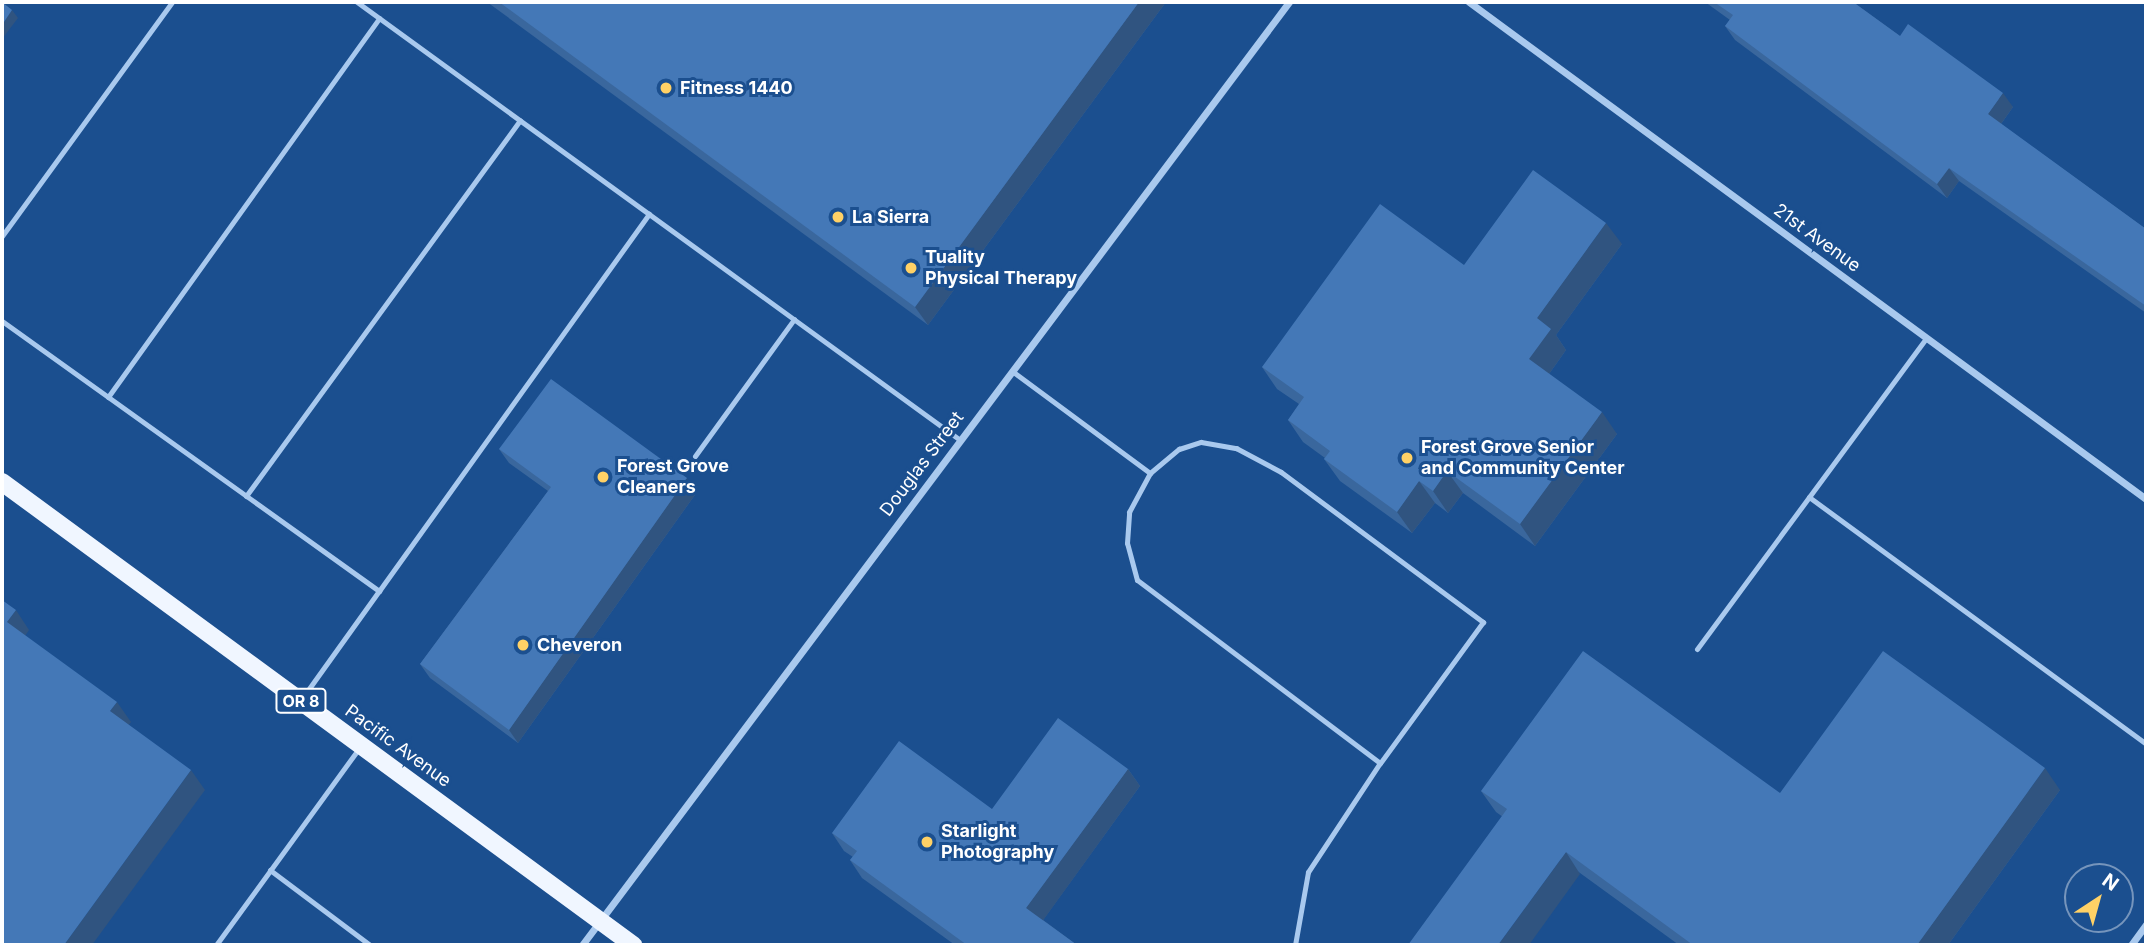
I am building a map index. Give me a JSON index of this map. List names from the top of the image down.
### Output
{
  "streets": {
    "main road": ["OR 8", "Pacific Avenue"],
    "street": ["21st Avenue", "Douglas Street"]
  },
  "crossings": [
    ["Douglas Street", "Pacific Avenue"]
  ],
  "places": [
    "Fitness 1440",
    "La Sierra",
    "Tuality Physical Therapy",
    "Forest Grove Senior and Community Center",
    "Forest Grove Cleaners",
    "Cheveron",
    "Starlight Photography"
  ],
  "north": "top right"
}
